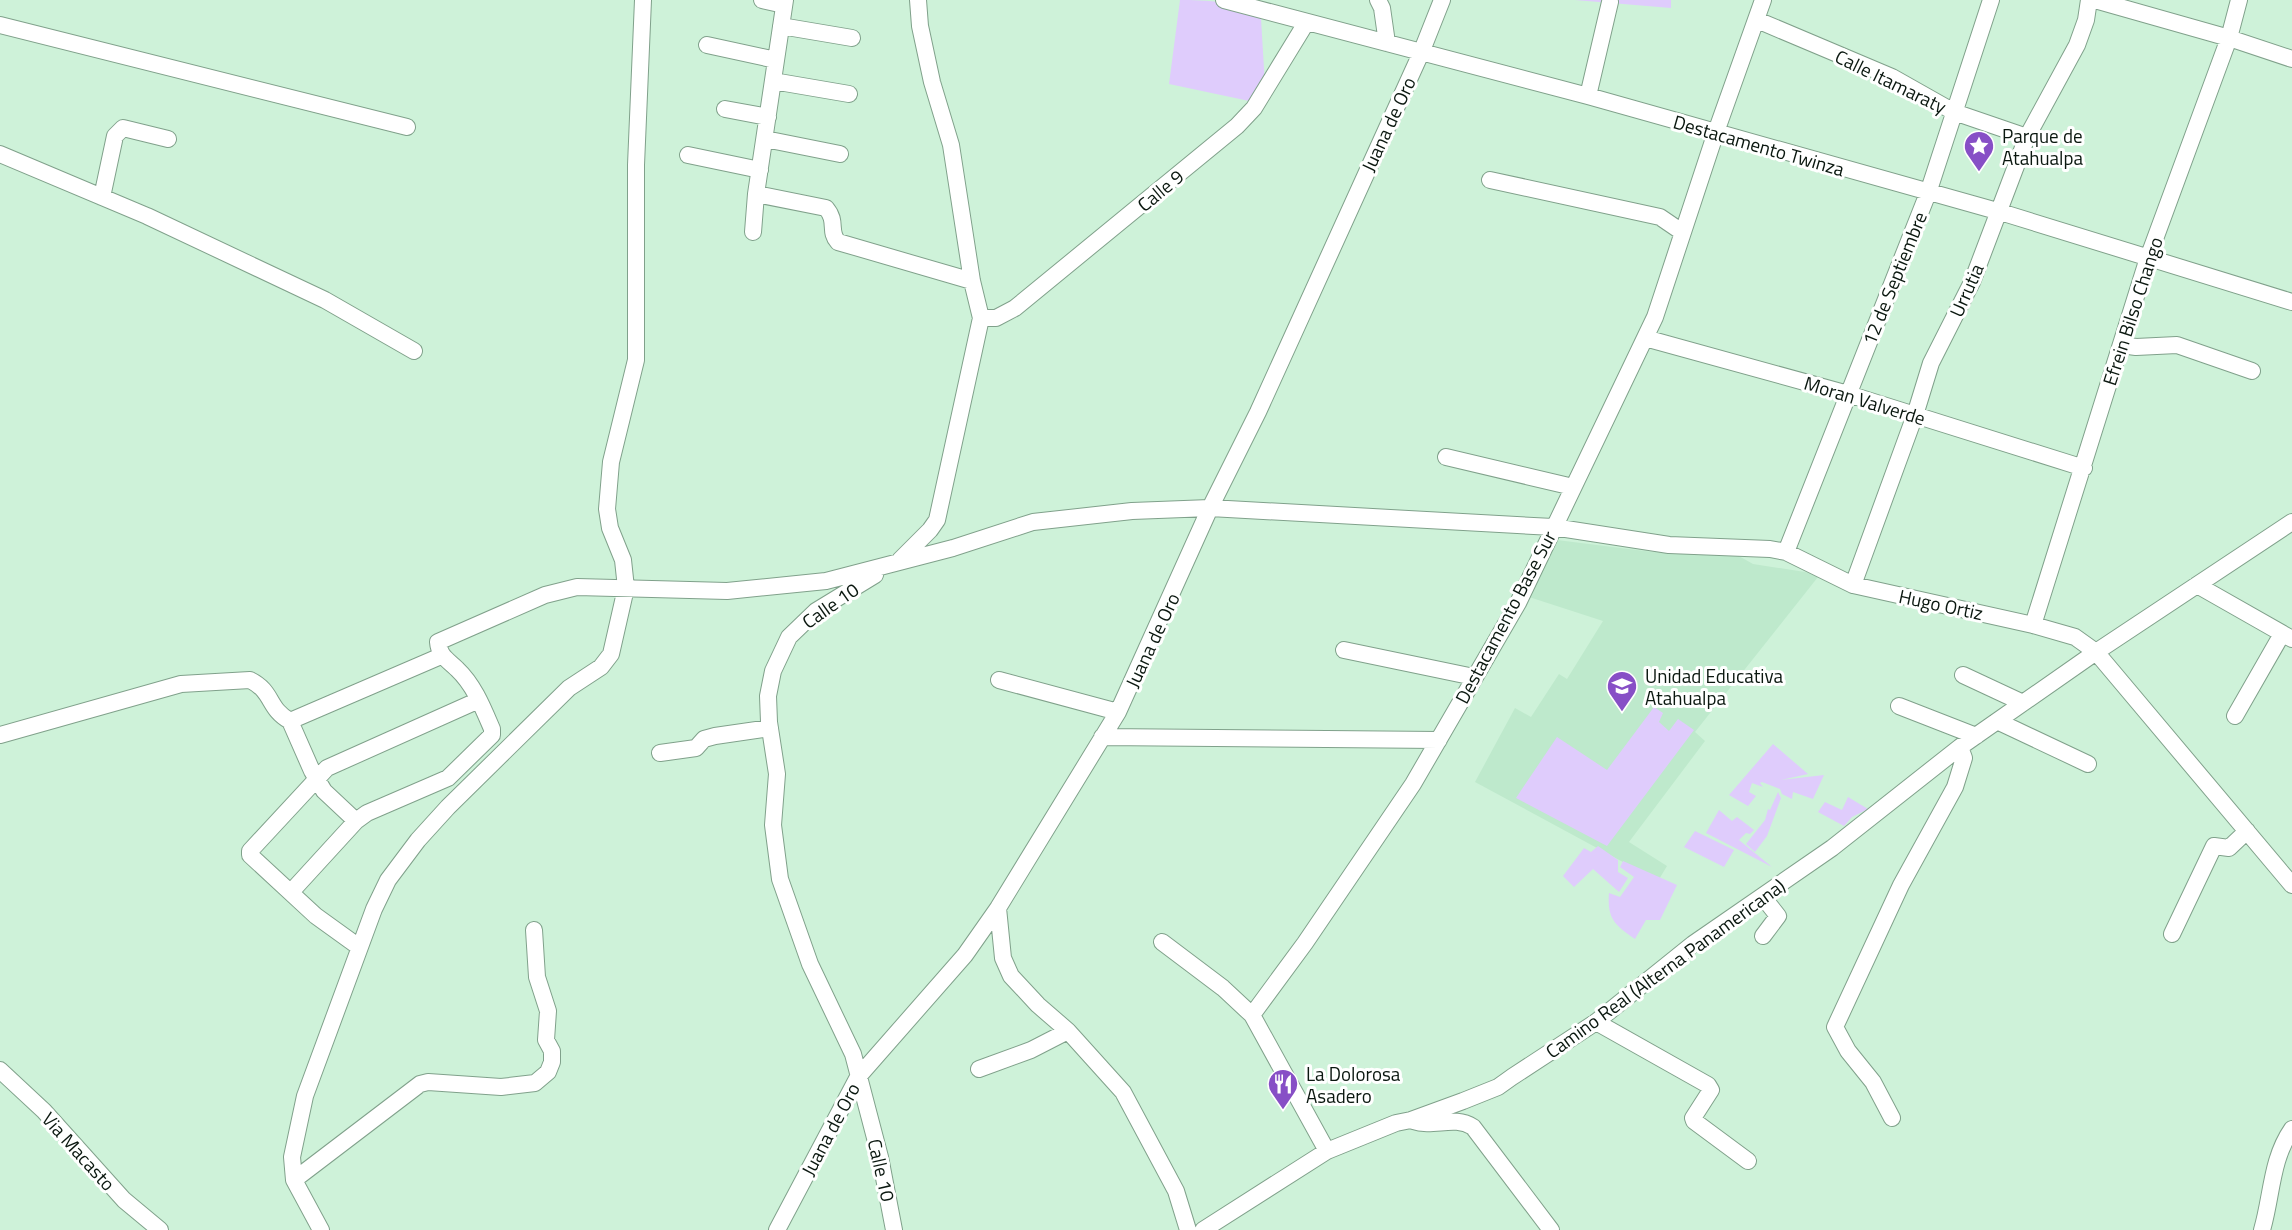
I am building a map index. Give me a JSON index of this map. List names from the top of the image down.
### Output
{
  "streets": {
    "street": [
      "Calle Itamaraty",
      "Juana de Oro",
      "Destacamento Twinza",
      "Calle 9",
      "12 de Septiembre",
      "Urrutia",
      "Efrein Bilso Chango",
      "Moran Valverde",
      "Hugo Ortiz",
      "Calle 10",
      "Destacamento Base Sur",
      "Camino Real (Alterna Panamericana)",
      "Via Macasto"
    ]
  },
  "crossings": [
    ["Calle Itamaraty", "12 de Septiembre"],
    ["Calle Itamaraty", "Urrutia"],
    ["Calle Itamaraty", "Destacamento Base Sur"],
    ["Juana de Oro", "Destacamento Twinza"],
    ["Juana de Oro", "Calle 10"],
    ["Destacamento Twinza", "Calle 9"],
    ["Destacamento Twinza", "12 de Septiembre"],
    ["Destacamento Twinza", "Urrutia"],
    ["Destacamento Twinza", "Efrein Bilso Chango"],
    ["Destacamento Twinza", "Destacamento Base Sur"],
    ["Calle 9", "Calle 10"],
    ["12 de Septiembre", "Moran Valverde"],
    ["12 de Septiembre", "Hugo Ortiz"],
    ["Urrutia", "Moran Valverde"],
    ["Urrutia", "Hugo Ortiz"],
    ["Efrein Bilso Chango", "Moran Valverde"],
    ["Efrein Bilso Chango", "Hugo Ortiz"],
    ["Moran Valverde", "Destacamento Base Sur"],
    ["Hugo Ortiz", "Camino Real (Alterna Panamericana)"]
  ],
  "places": {
    "place": ["Parque de Atahualpa"],
    "school or university": ["Unidad Educativa Atahualpa"],
    "restaurant": ["La Dolorosa Asadero"]
  }
}
